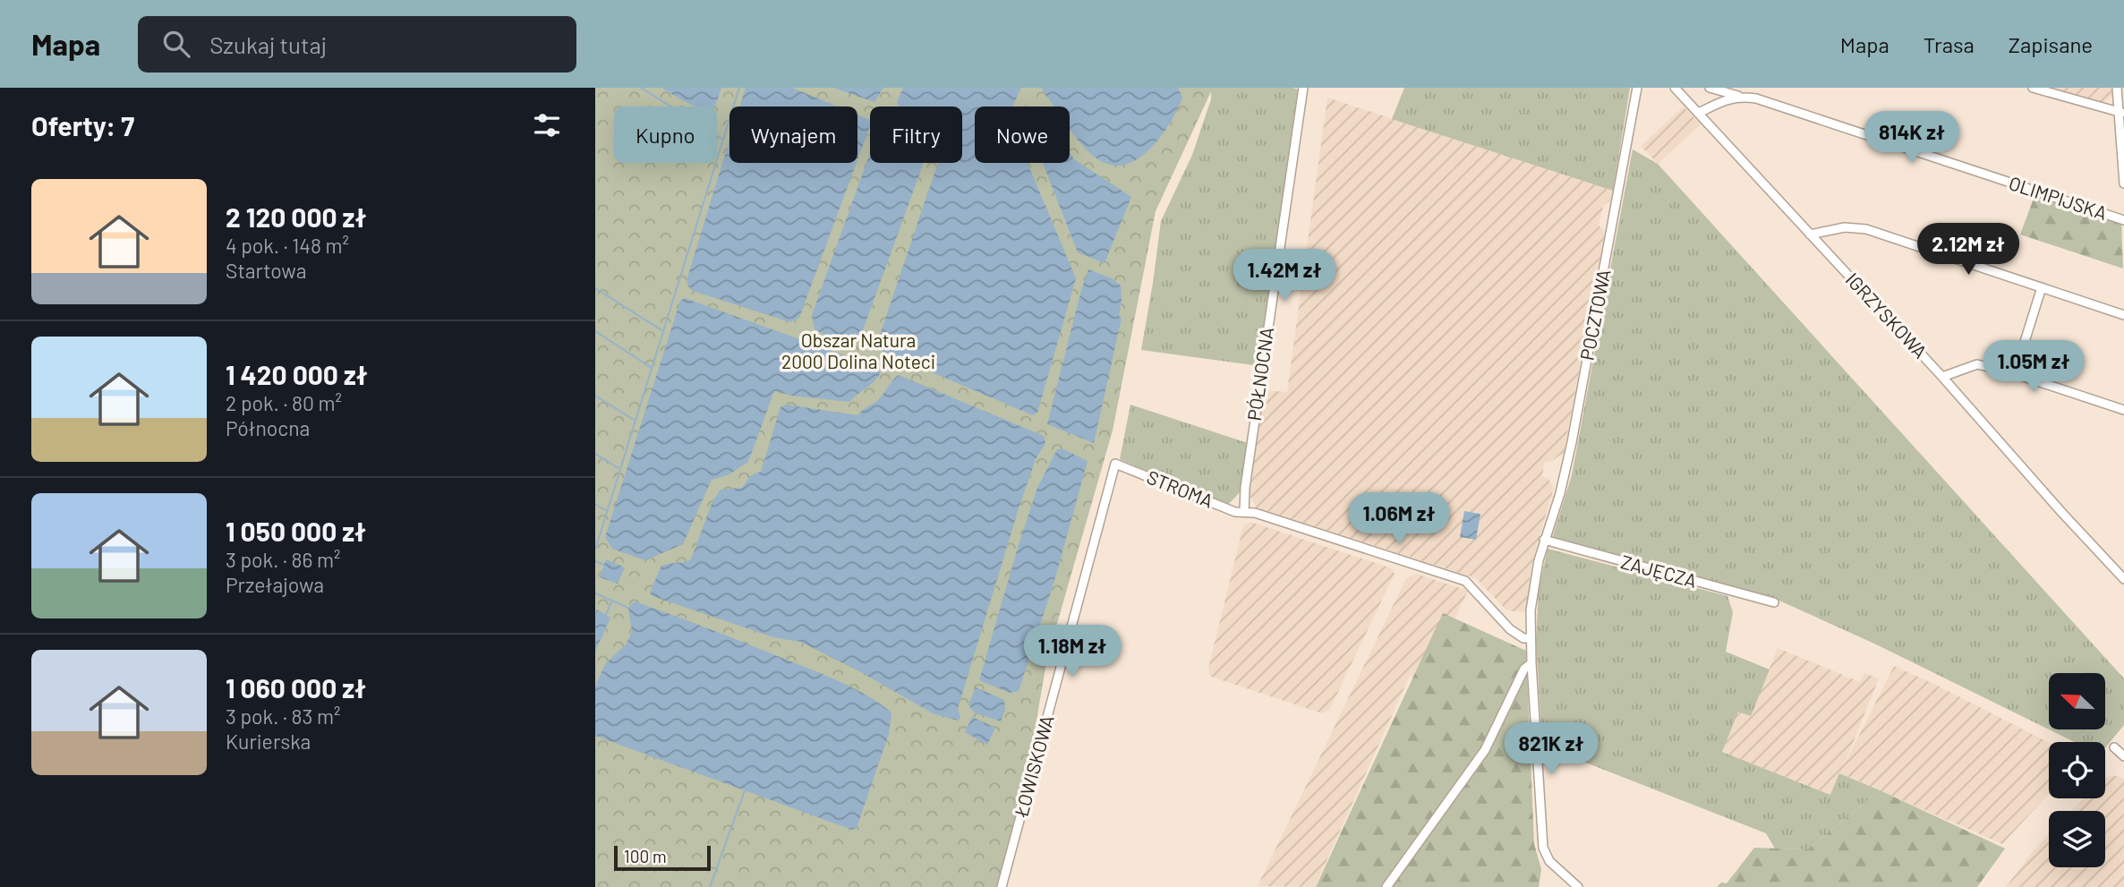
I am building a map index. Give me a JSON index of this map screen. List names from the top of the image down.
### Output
{
  "streets": {
    "street": [
      "OLIMPIJSKA",
      "POCZTOWA",
      "IGRZYSKOWA",
      "PÓŁNOCNA",
      "STROMA",
      "ZAJĘCZA",
      "ŁOWISKOWA"
    ]
  },
  "crossings": [
    ["OLIMPIJSKA", "IGRZYSKOWA"],
    ["POCZTOWA", "STROMA"],
    ["POCZTOWA", "ZAJĘCZA"],
    ["PÓŁNOCNA", "STROMA"],
    ["STROMA", "ŁOWISKOWA"]
  ],
  "parks": ["Obszar Natura 2000 Dolina Noteci"],
  "scale_bar": "100 m",
  "north": "top left",
  "page": {
    "header": "Mapa",
    "search": "Szukaj tutaj",
    "nav": ["Mapa", "Trasa", "Zapisane"],
    "heading": "Oferty: 7",
    "chip": [
      "Kupno",
      "Wynajem",
      "Filtry",
      "Nowe"
    ],
    "price": [
      "814K zł",
      "2.12M zł",
      "1.42M zł",
      "1.05M zł",
      "1.06M zł",
      "1.18M zł",
      "821K zł"
    ],
    "list": [
      {
        "name": "2 120 000 zł",
        "note": "4 pok. · 148 m² · Startowa"
      },
      {
        "name": "1 420 000 zł",
        "note": "2 pok. · 80 m² · Północna"
      },
      {
        "name": "1 050 000 zł",
        "note": "3 pok. · 86 m² · Przełajowa"
      },
      {
        "name": "1 060 000 zł",
        "note": "3 pok. · 83 m² · Kurierska"
      }
    ],
    "scale": "100 m"
  }
}
